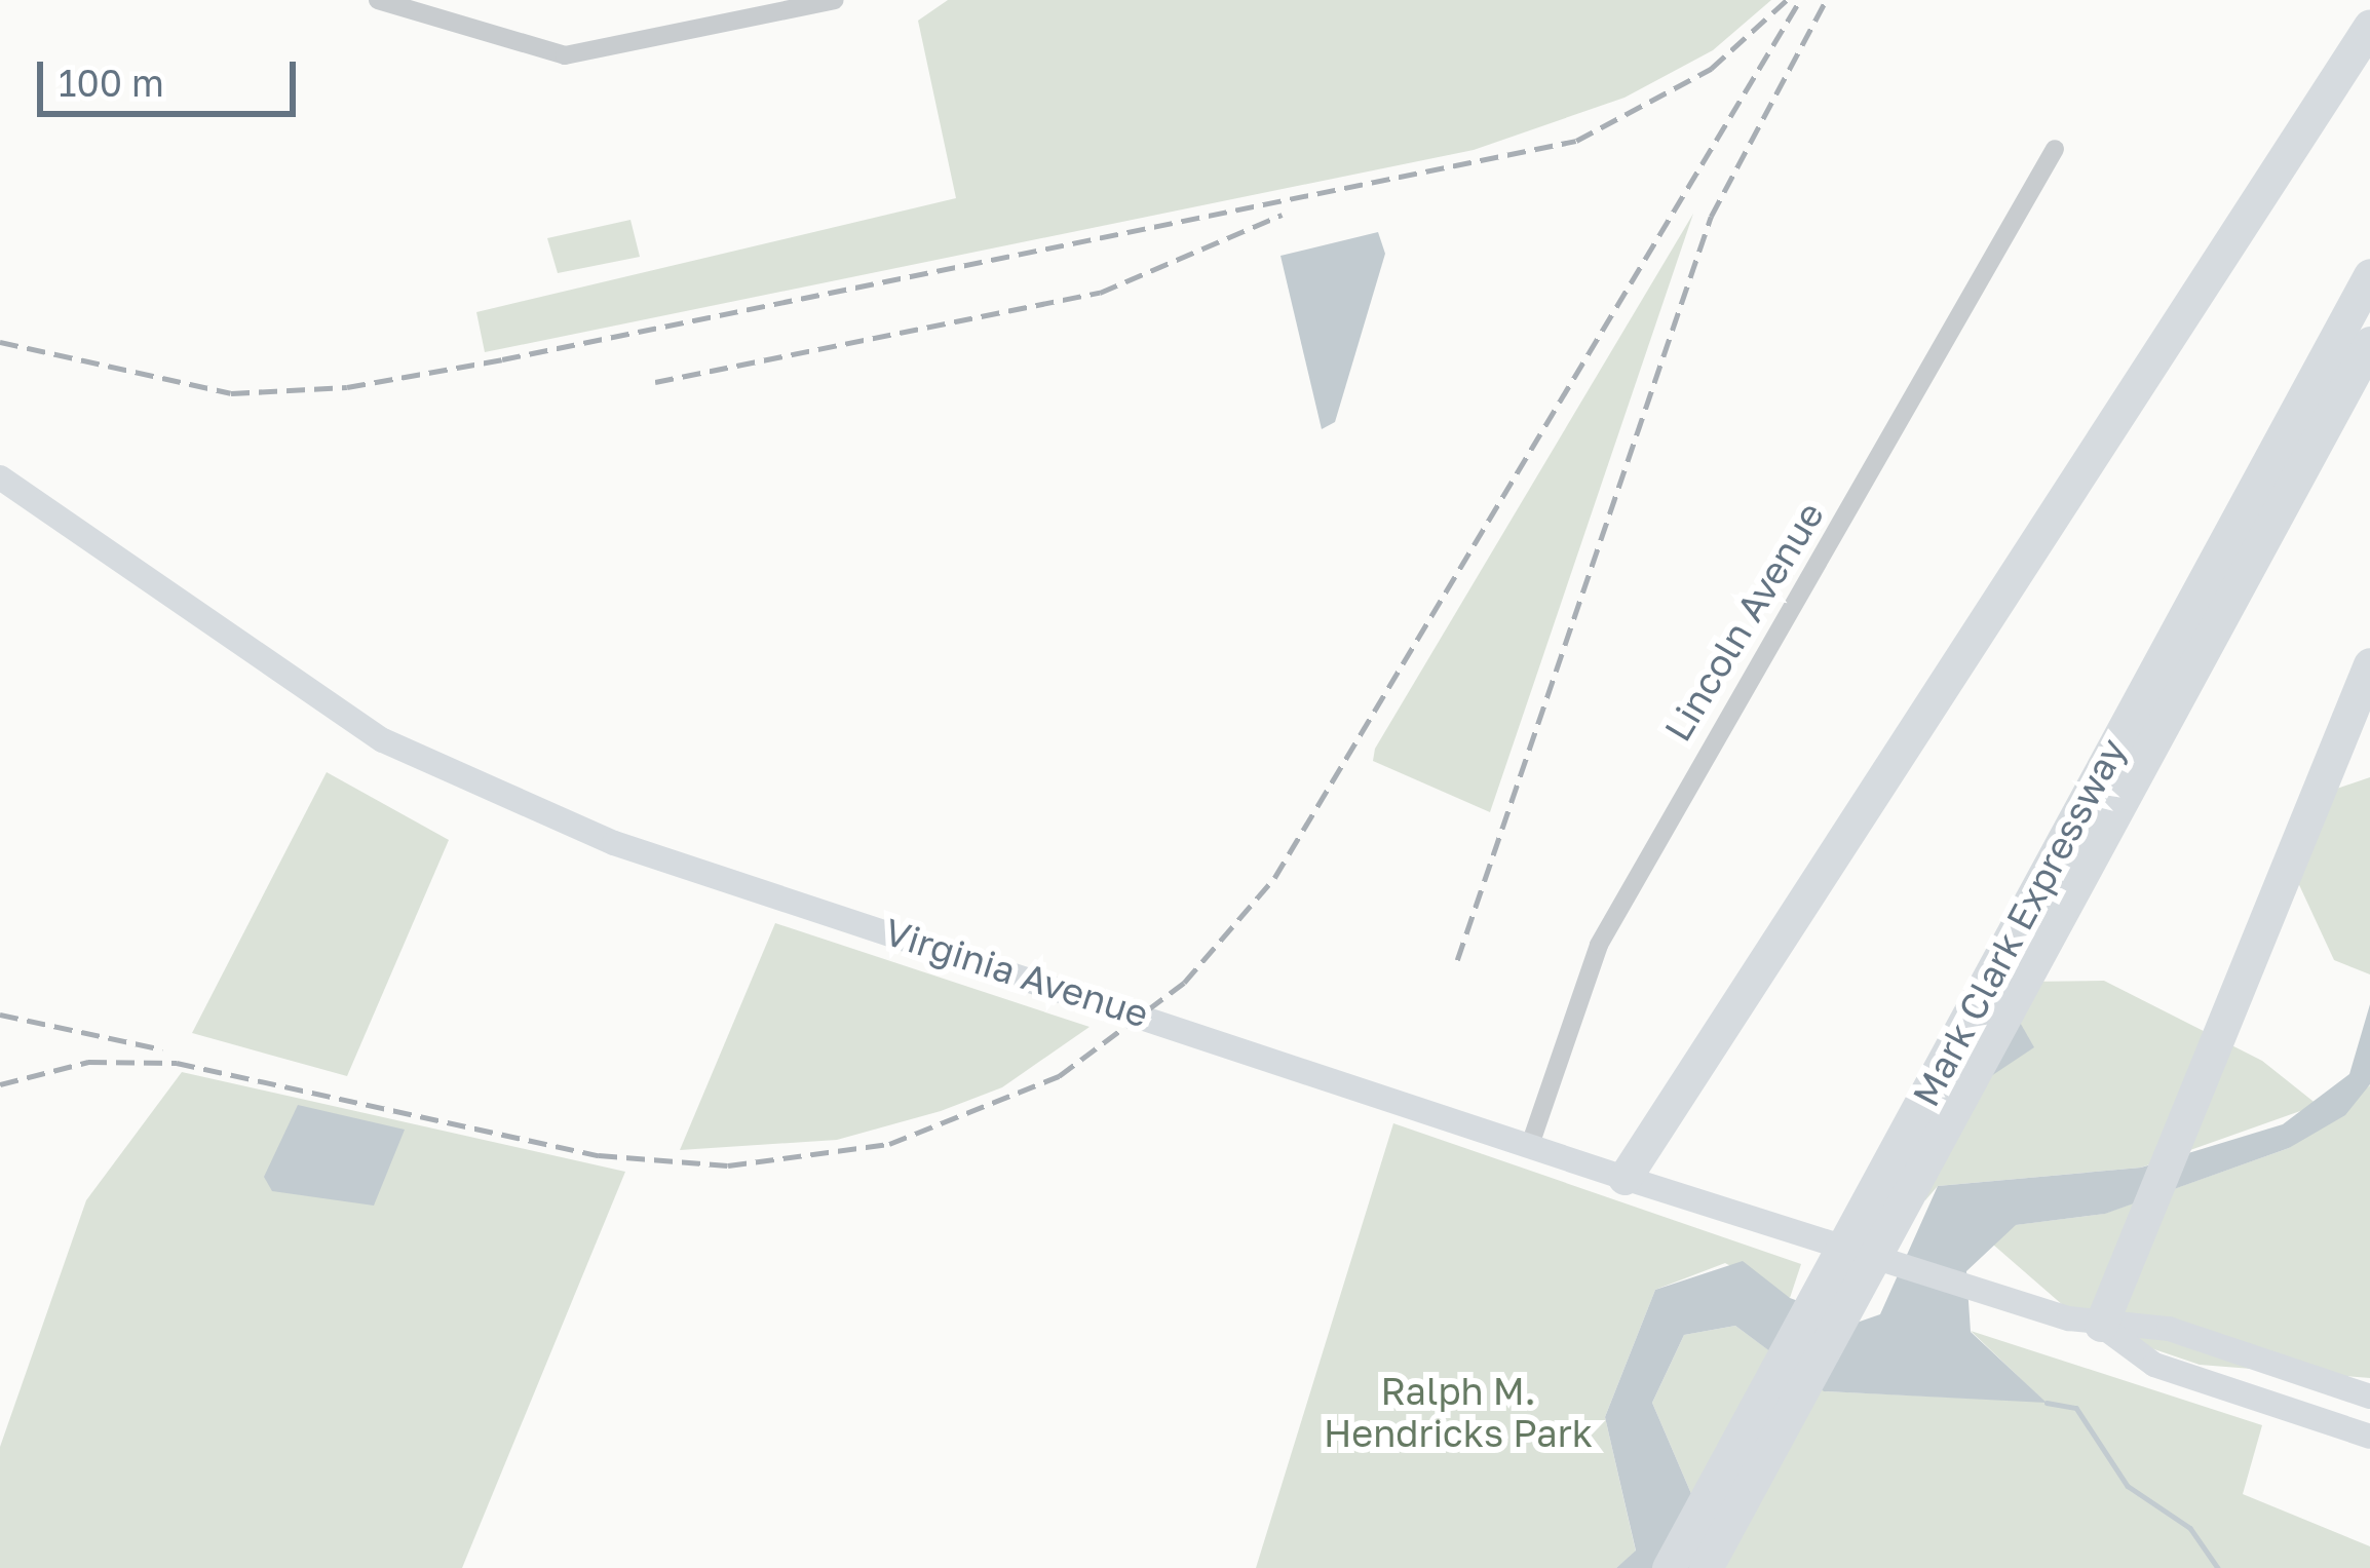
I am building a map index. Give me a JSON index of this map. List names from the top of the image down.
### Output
{
  "streets": {
    "highway": ["Mark Clark Expressway"],
    "main road": ["Virginia Avenue"],
    "street": ["Lincoln Avenue"]
  },
  "crossings": [
    ["Lincoln Avenue", "Virginia Avenue"]
  ],
  "parks": ["Ralph M. Hendricks Park"],
  "scale_bar": "100 m"
}
